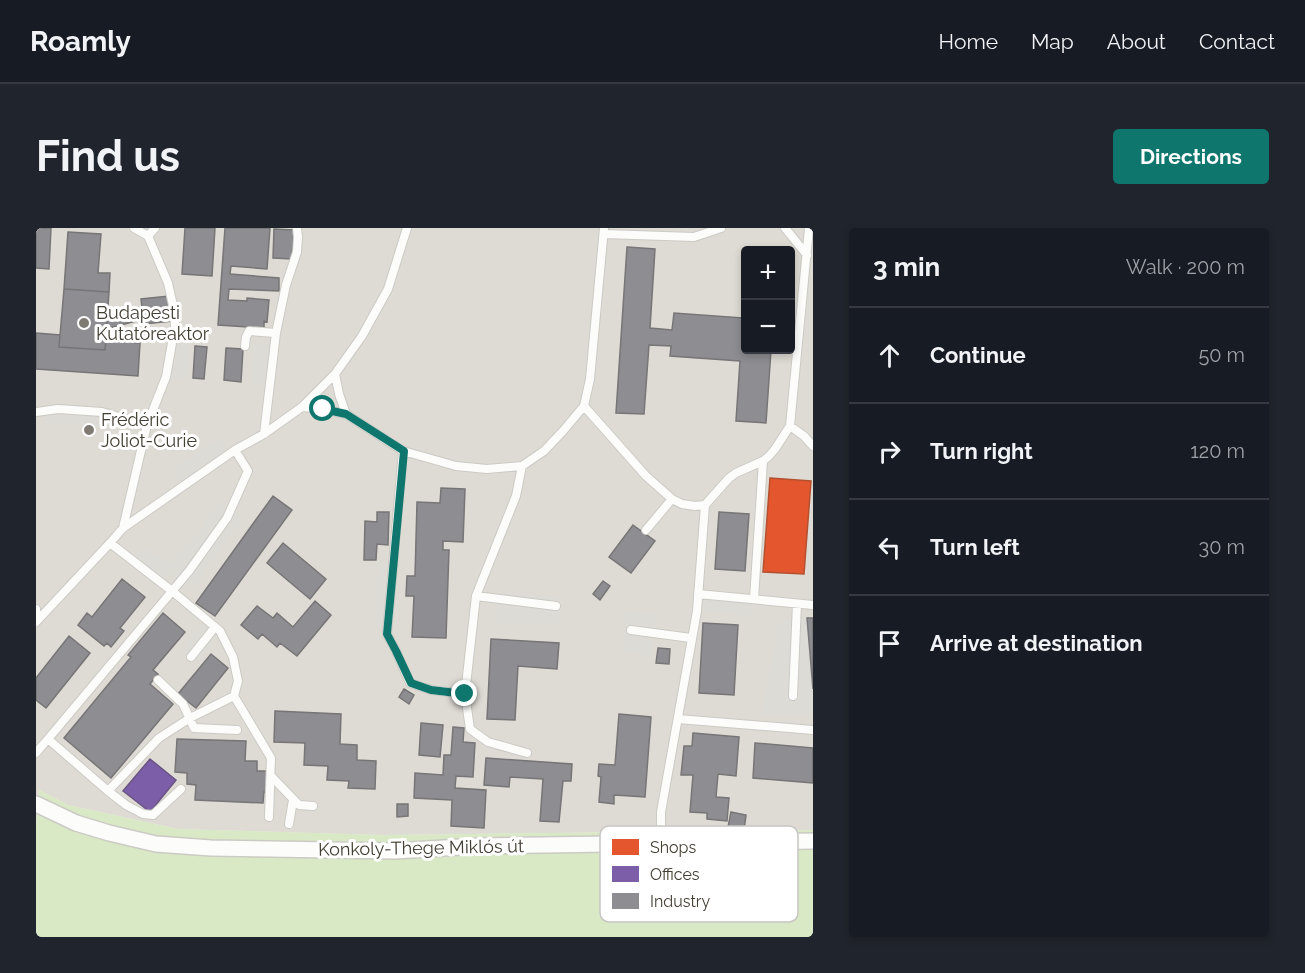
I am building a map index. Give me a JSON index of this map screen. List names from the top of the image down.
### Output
{
  "streets": {
    "street": ["Konkoly-Thege Miklós út"]
  },
  "places": ["Budapesti Kutatóreaktor", "Frédéric Joliot-Curie"],
  "legend": ["Shops", "Offices", "Industry"],
  "page": {
    "header": "Roamly",
    "nav": [
      "Home",
      "Map",
      "About",
      "Contact"
    ],
    "buttons": "Directions",
    "title": "Find us",
    "heading": ["3 min", "Walk · 200 m"],
    "map_buttons": ["+", "−"],
    "list": [
      ["Continue", "50 m"],
      ["Turn right", "120 m"],
      ["Turn left", "30 m"],
      "Arrive at destination"
    ]
  }
}
